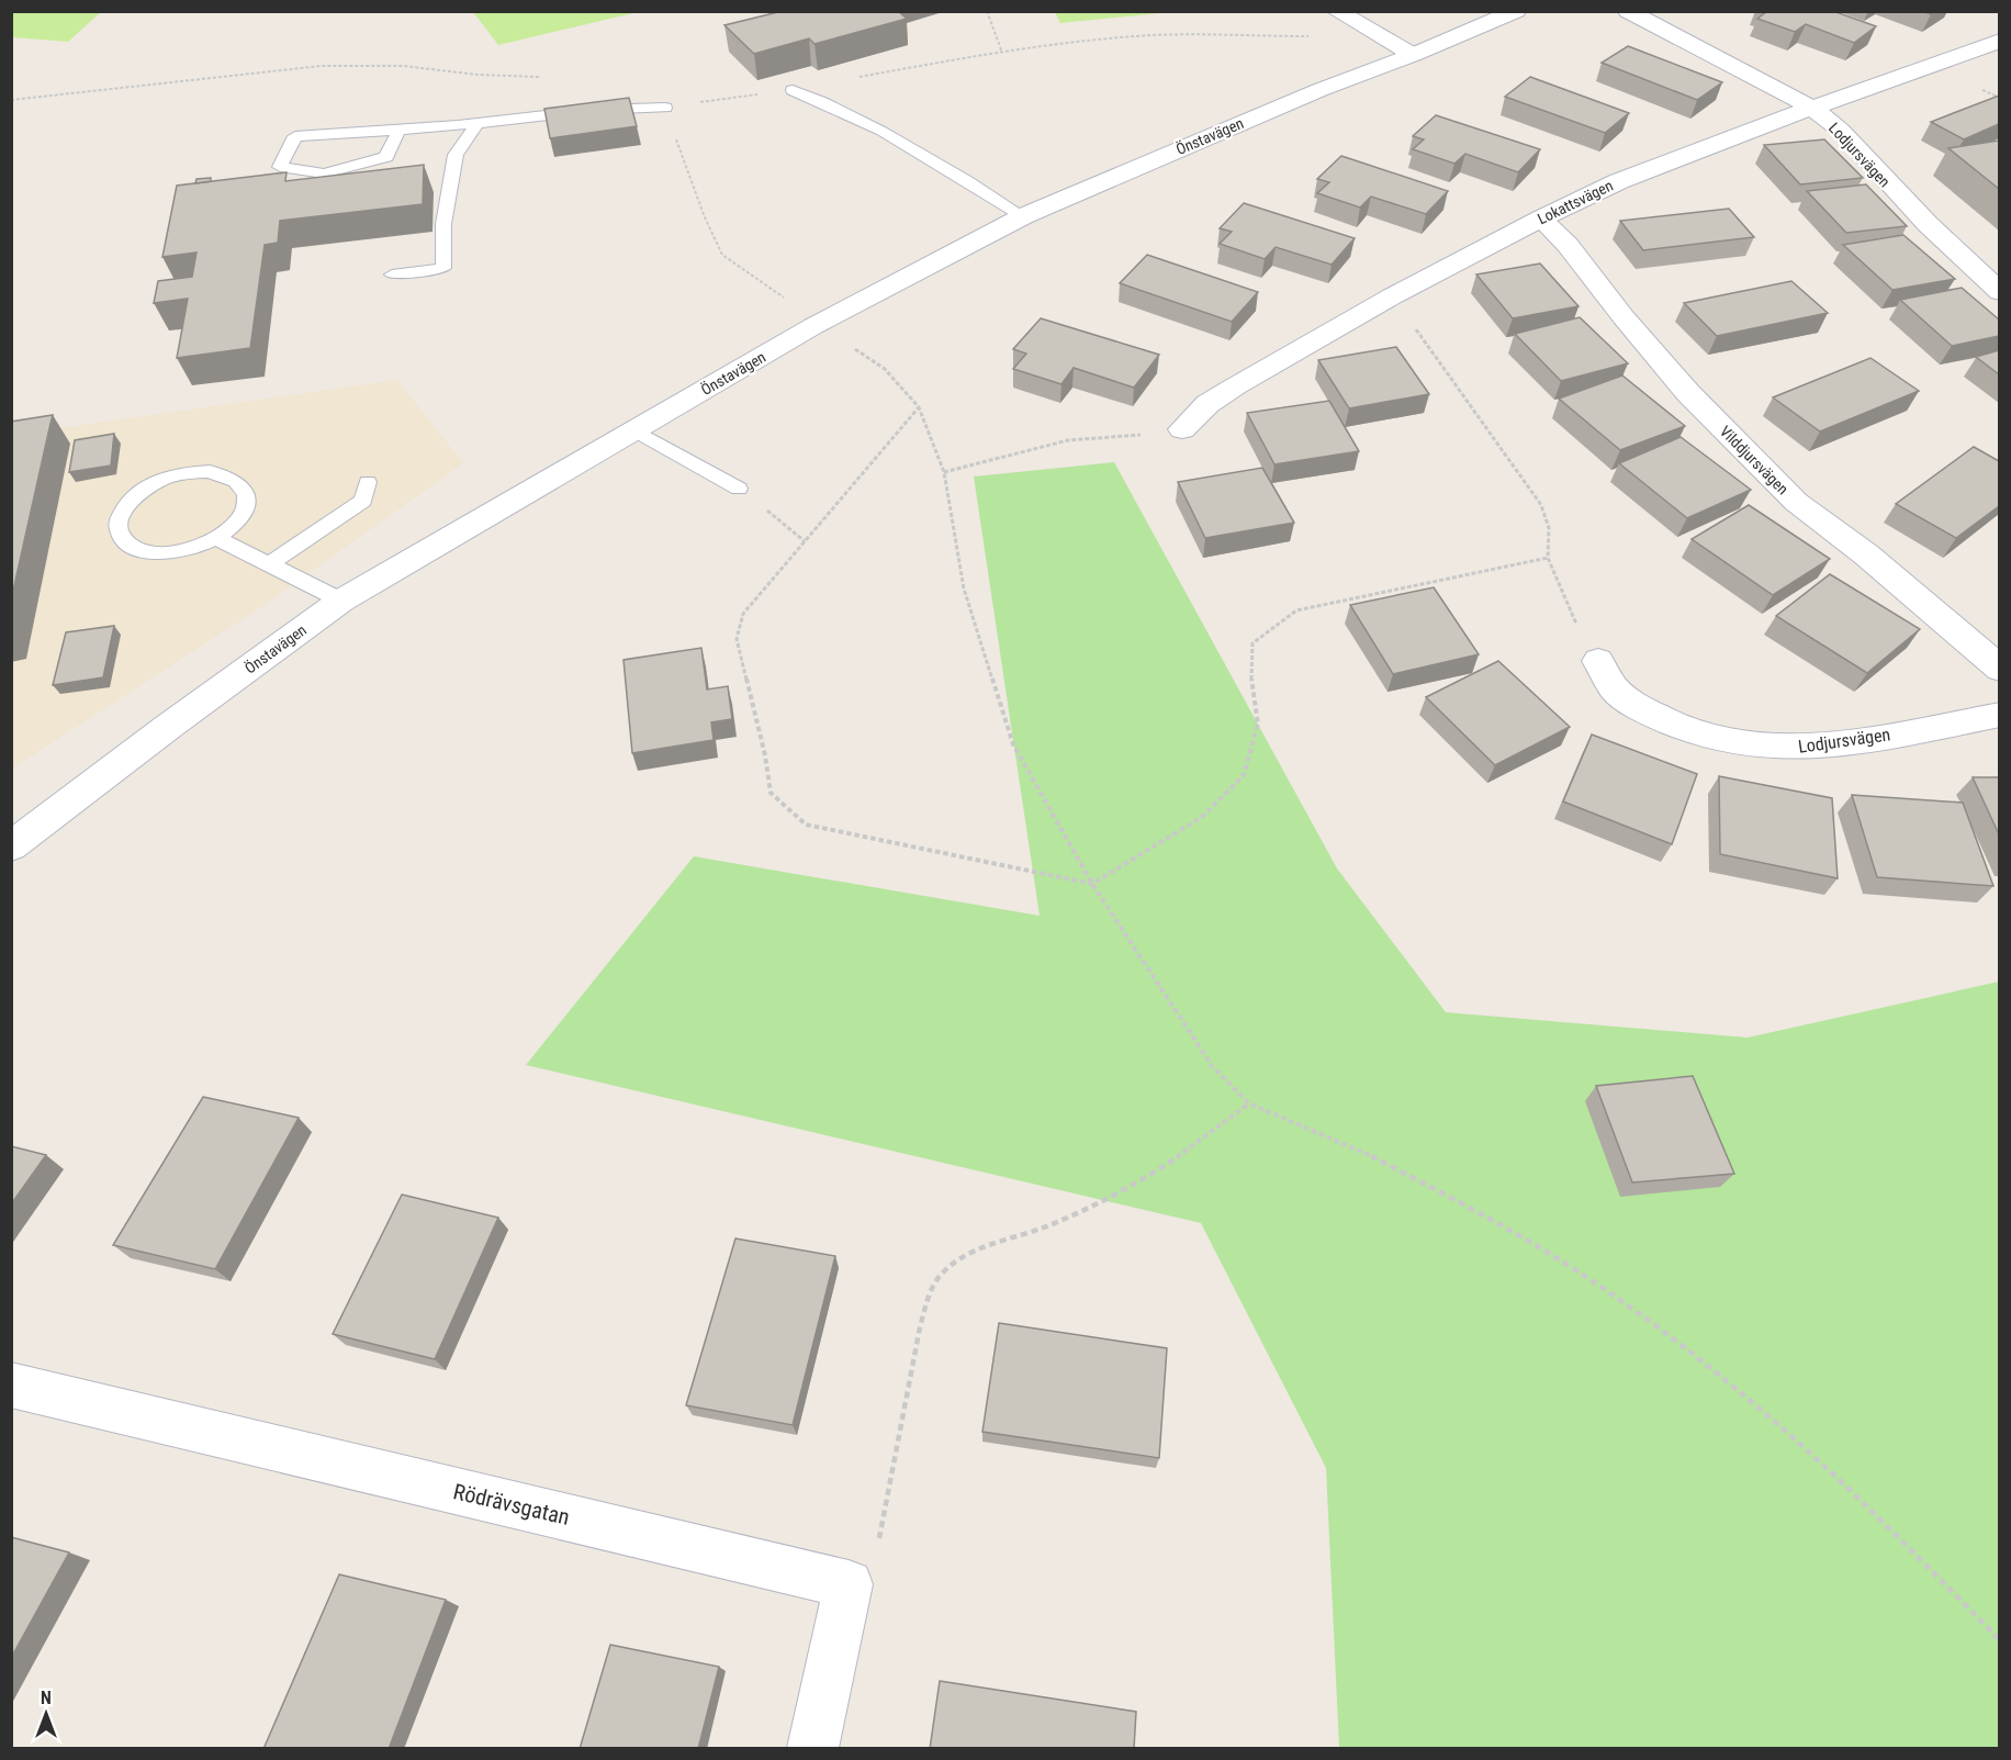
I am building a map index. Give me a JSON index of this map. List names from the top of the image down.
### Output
{
  "streets": {
    "street": [
      "Önstavägen",
      "Lodjursvägen",
      "Lokattsvägen",
      "Vilddjursvägen",
      "Rödrävsgatan"
    ]
  },
  "crossings": [
    ["Lodjursvägen", "Lokattsvägen"],
    ["Lokattsvägen", "Vilddjursvägen"]
  ],
  "north": "top"
}
